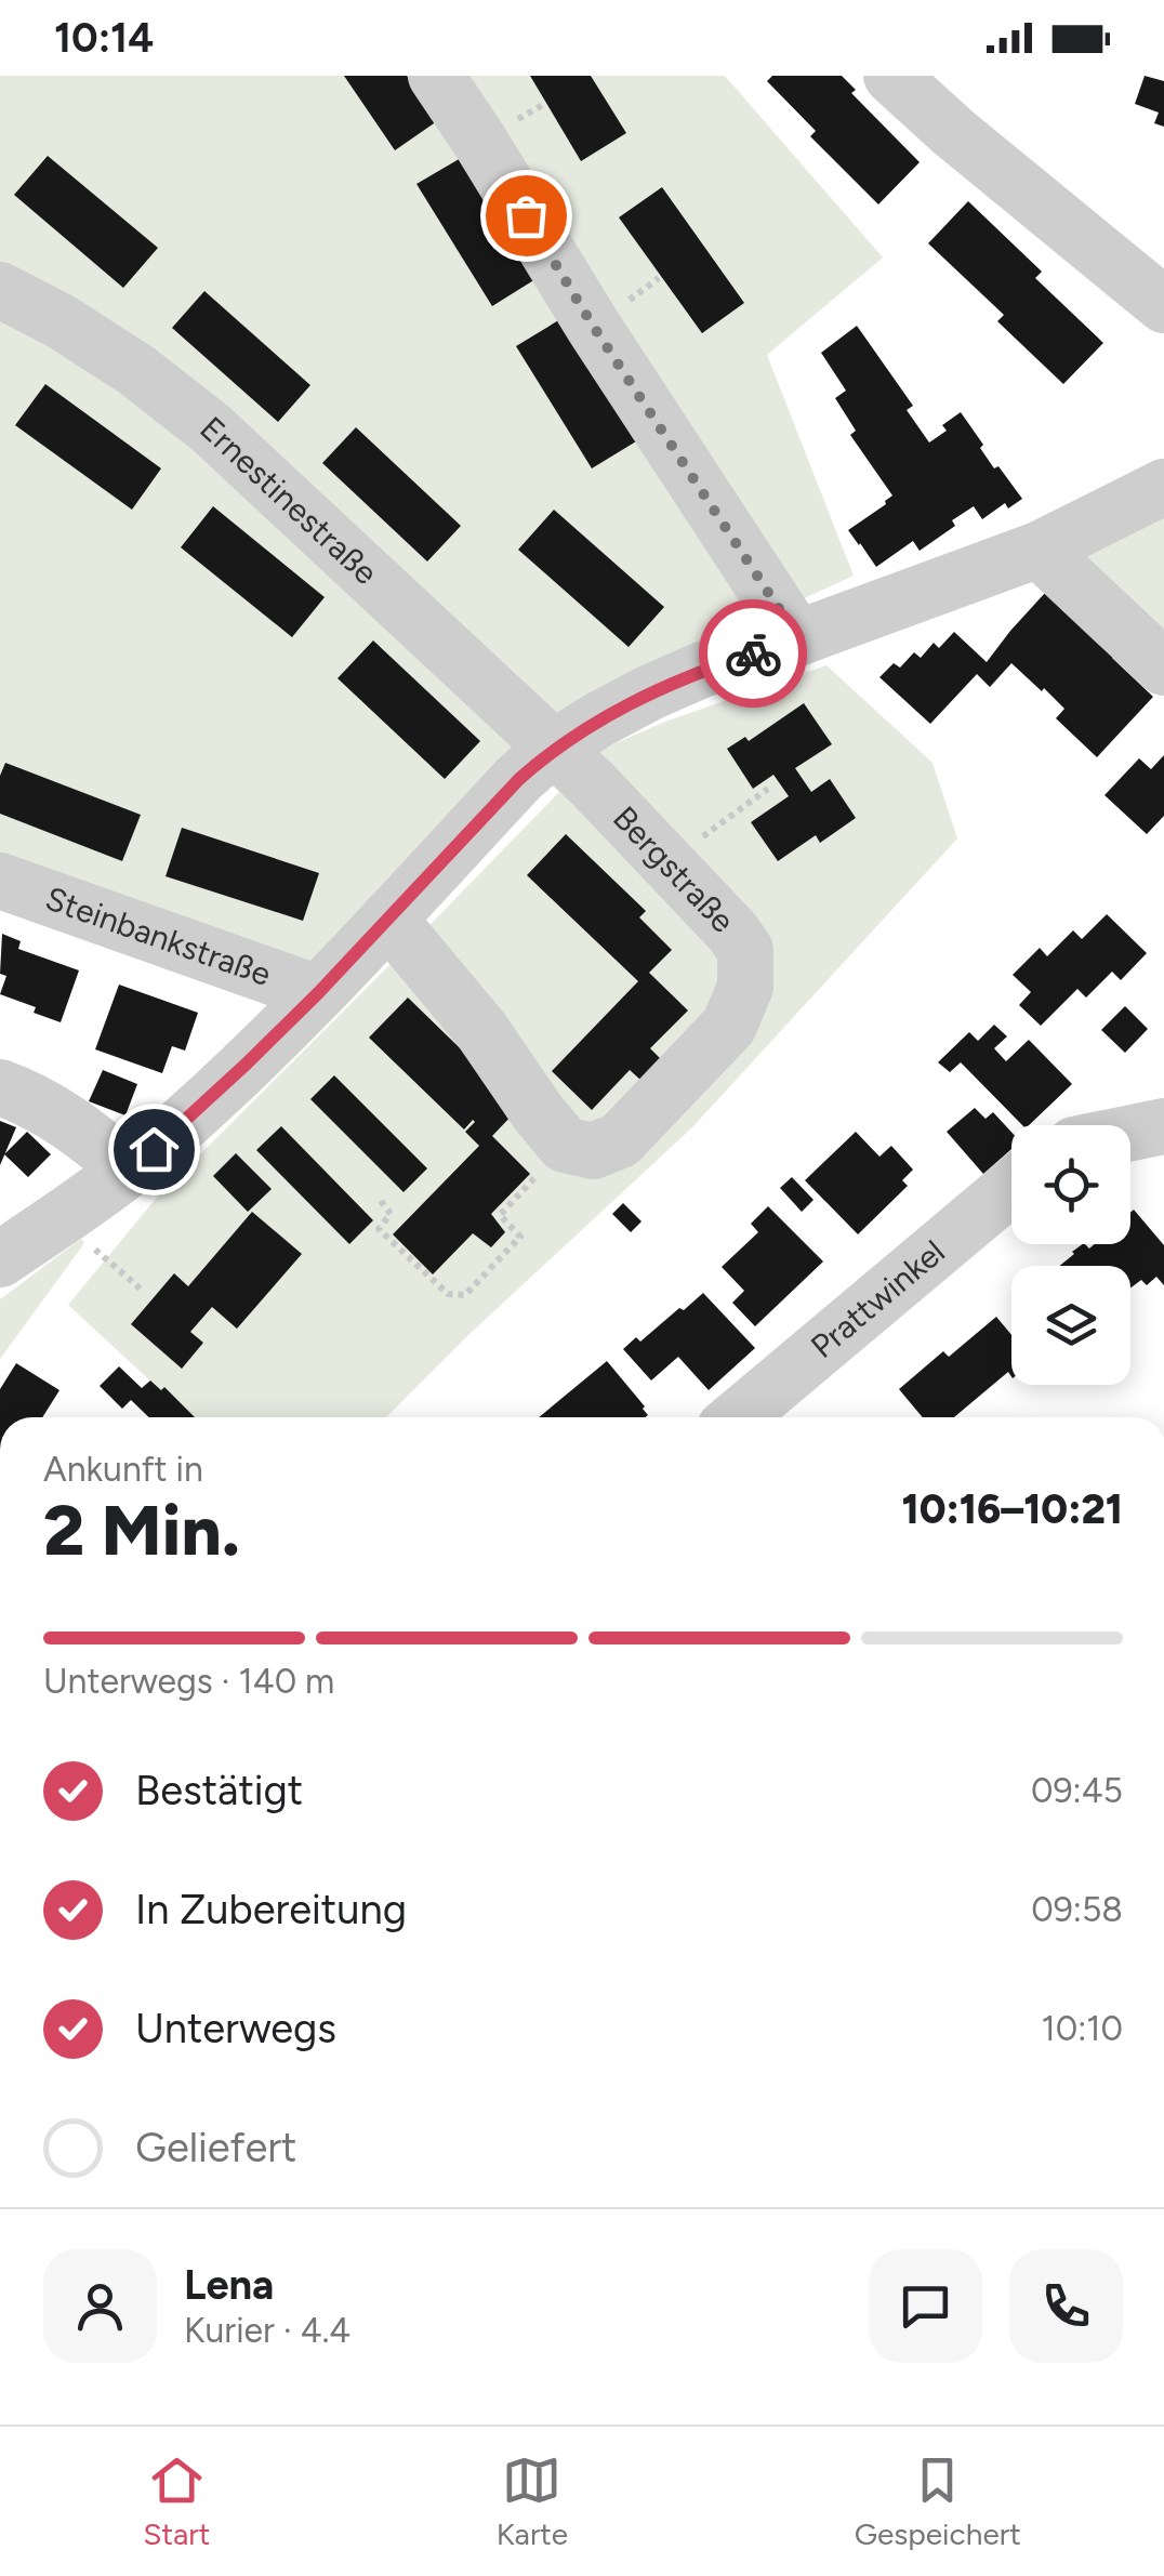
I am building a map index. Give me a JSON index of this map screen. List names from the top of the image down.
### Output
{
  "streets": {
    "street": [
      "Ernestinestraße",
      "Bergstraße",
      "Steinbankstraße",
      "Prattwinkel"
    ]
  },
  "crossings": [
    ["Ernestinestraße", "Bergstraße"]
  ],
  "page": {
    "status": "10:14",
    "heading": ["2 Min.", "Ankunft in", "10:16–10:21"],
    "panel": ["Lena", "Kurier · 4.4"],
    "bar": "Unterwegs · 140 m",
    "list": [
      ["Bestätigt", "09:45"],
      ["In Zubereitung", "09:58"],
      ["Unterwegs", "10:10"],
      "Geliefert"
    ],
    "tabs": ["Start", "Karte", "Gespeichert"]
  }
}
